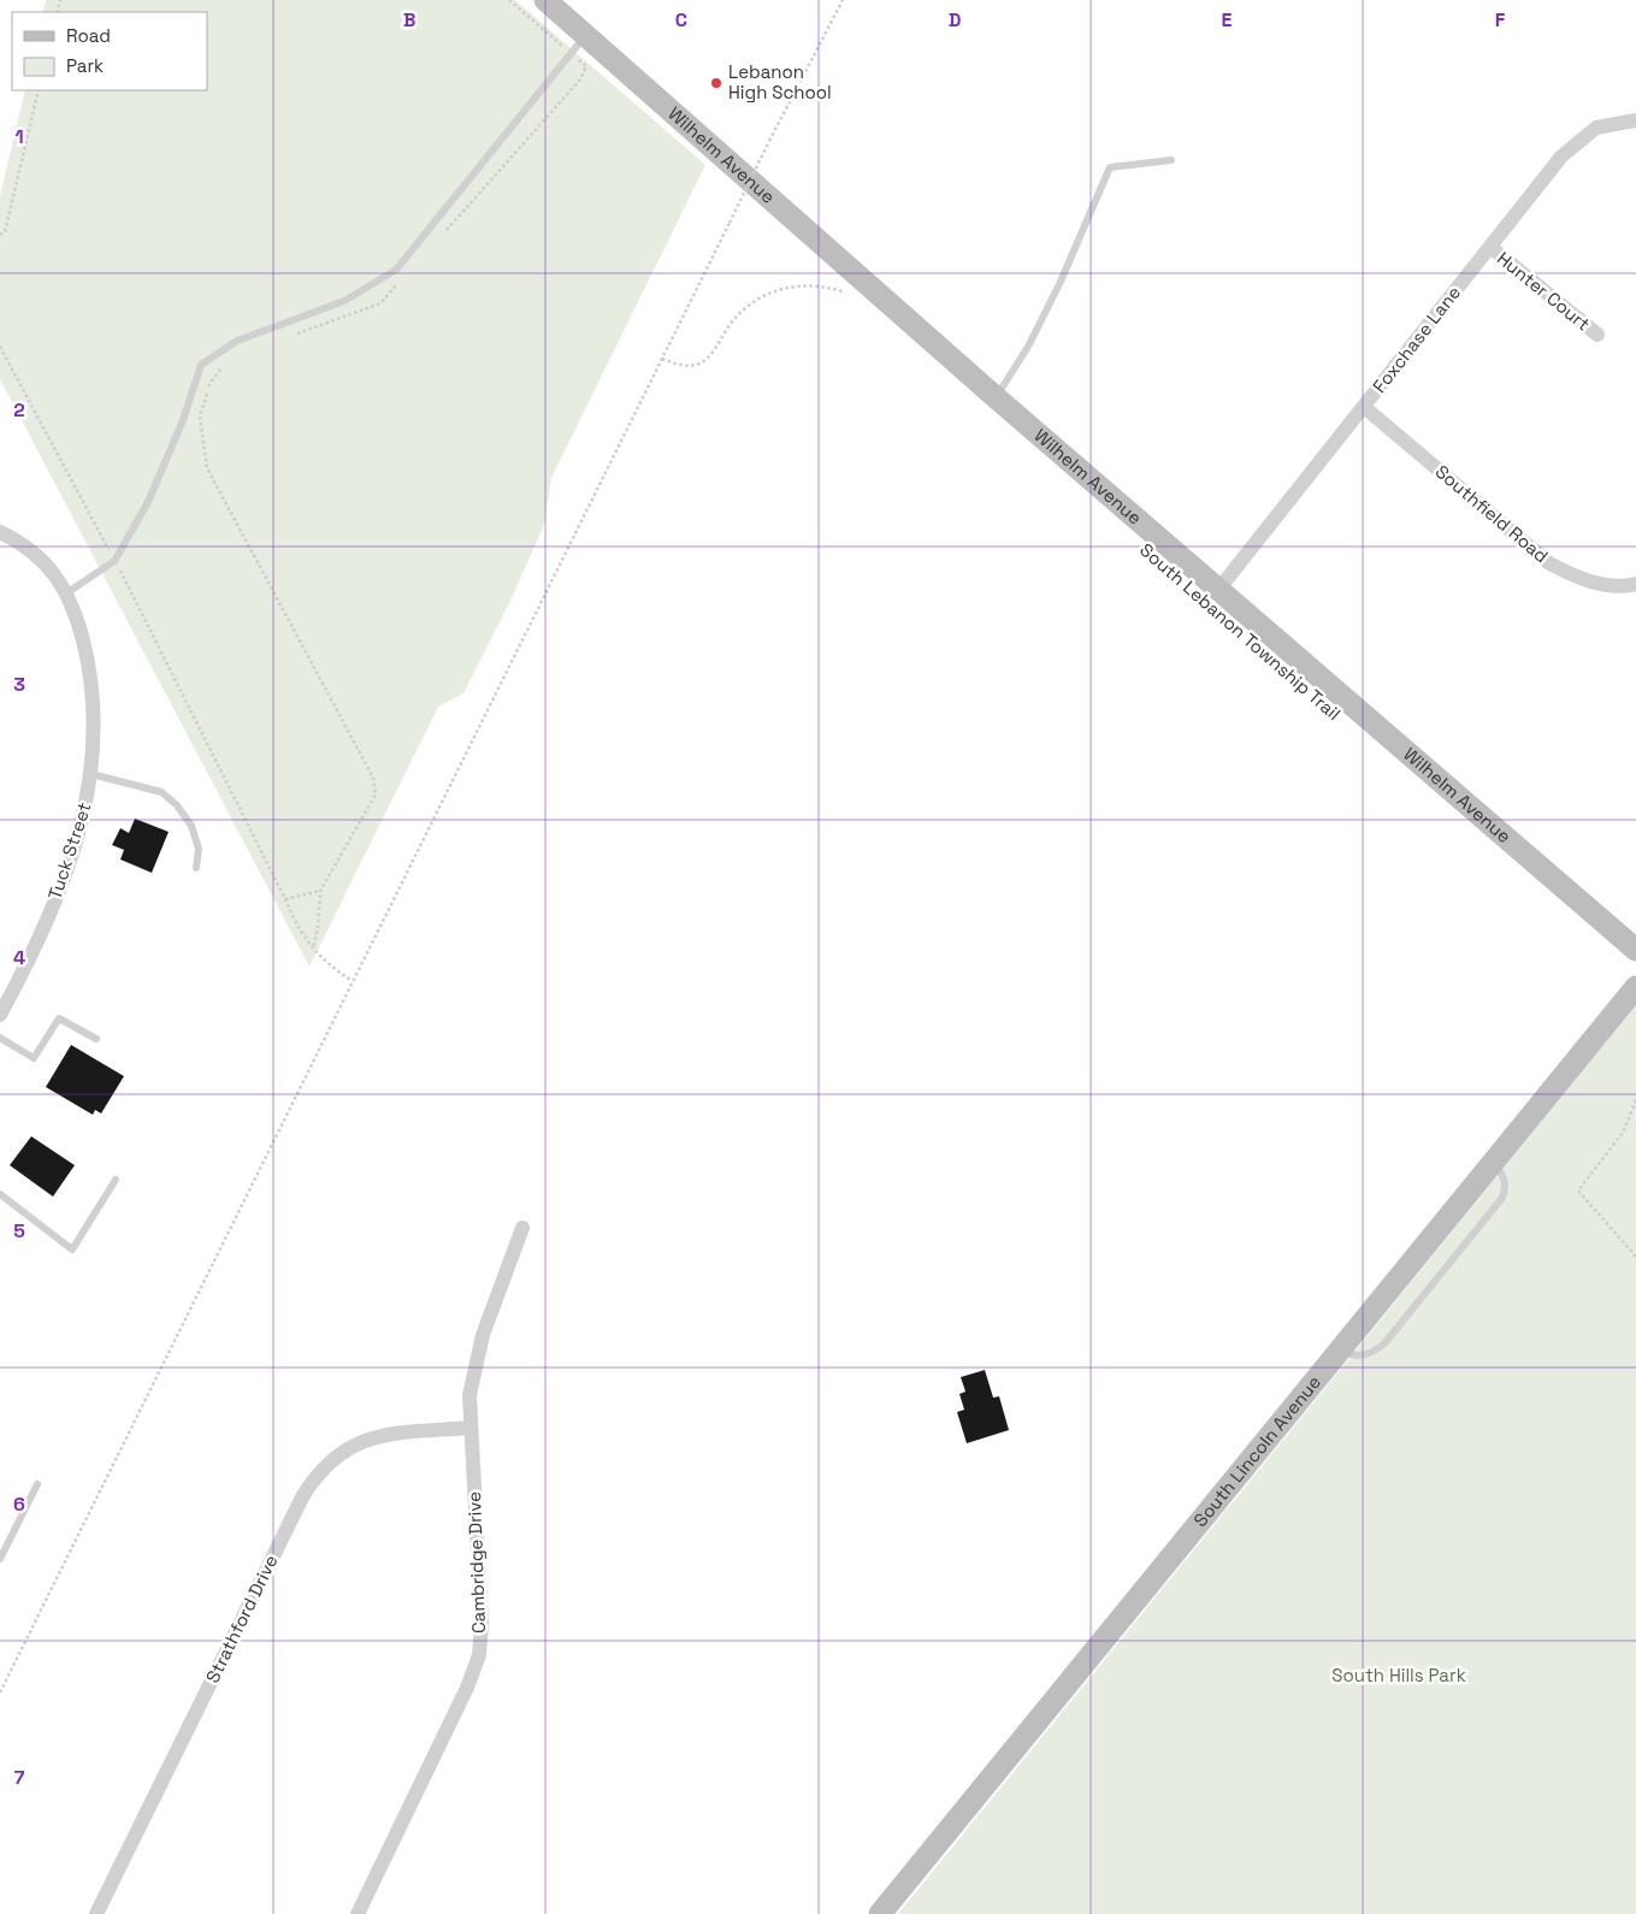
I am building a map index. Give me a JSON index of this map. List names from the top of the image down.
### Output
{
  "streets": {
    "street": [
      "Wilhelm Avenue",
      "Hunter Court",
      "Foxchase Lane",
      "Southfield Road",
      "Tuck Street",
      "South Lincoln Avenue",
      "Cambridge Drive",
      "Strathford Drive"
    ]
  },
  "crossings": [
    ["Wilhelm Avenue", "Foxchase Lane"],
    ["Hunter Court", "Foxchase Lane"],
    ["Foxchase Lane", "Southfield Road"],
    ["Cambridge Drive", "Strathford Drive"]
  ],
  "parks": ["South Hills Park"],
  "places": ["Lebanon High School"],
  "legend": ["Road", "Park"],
  "grid": {
    "columns": [
      "B",
      "C",
      "D",
      "E",
      "F"
    ],
    "rows": [
      "1",
      "2",
      "3",
      "4",
      "5",
      "6",
      "7"
    ]
  }
}
